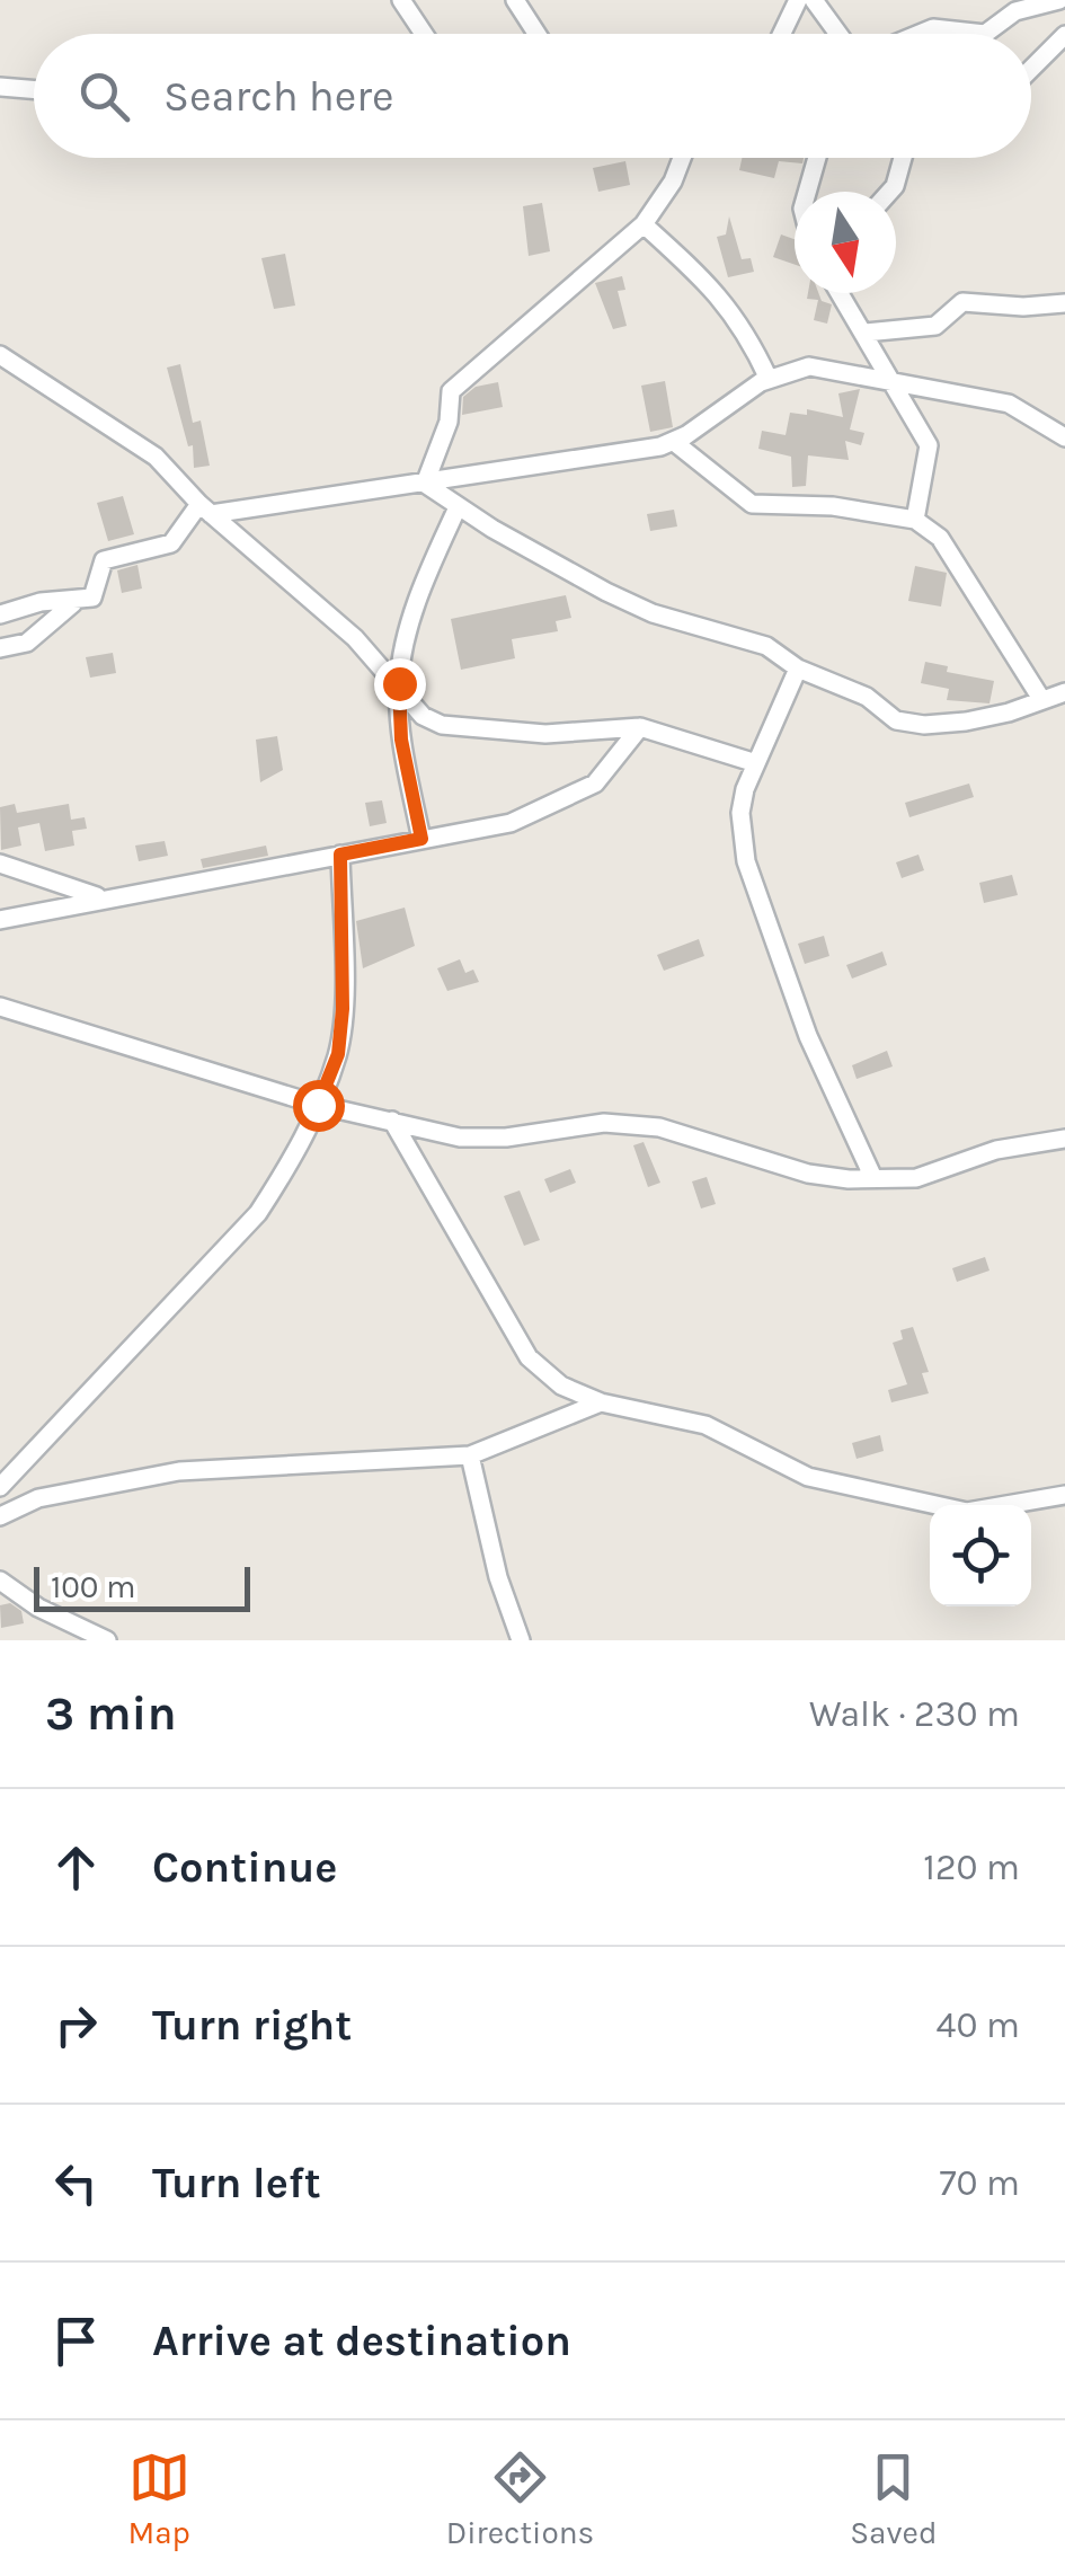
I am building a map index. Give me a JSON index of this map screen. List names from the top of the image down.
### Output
{
  "scale_bar": "100 m",
  "north": "bottom",
  "page": {
    "search": "Search here",
    "scale": "100 m",
    "heading": ["3 min", "Walk · 230 m"],
    "list": [
      ["Continue", "120 m"],
      ["Turn right", "40 m"],
      ["Turn left", "70 m"],
      "Arrive at destination"
    ],
    "nav": ["Map", "Directions", "Saved"]
  }
}
